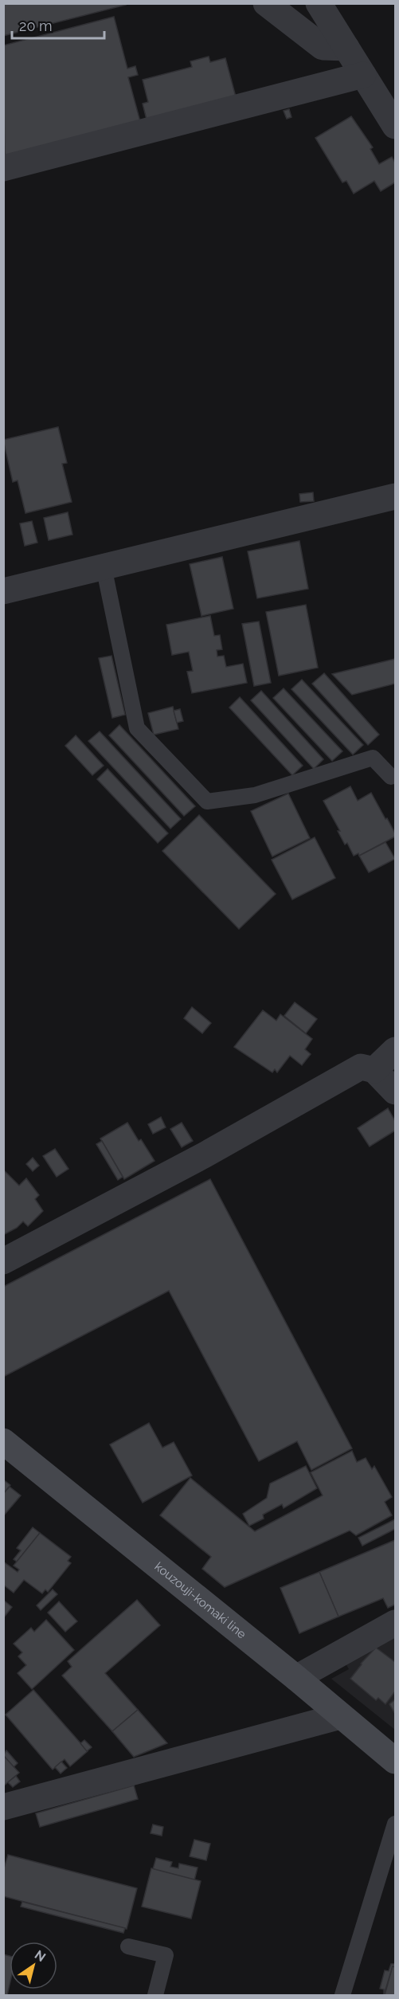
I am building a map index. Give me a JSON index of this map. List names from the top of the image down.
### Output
{
  "streets": {
    "main road": ["kouzouji-komaki line"]
  },
  "scale_bar": "20 m",
  "north": "top right"
}
